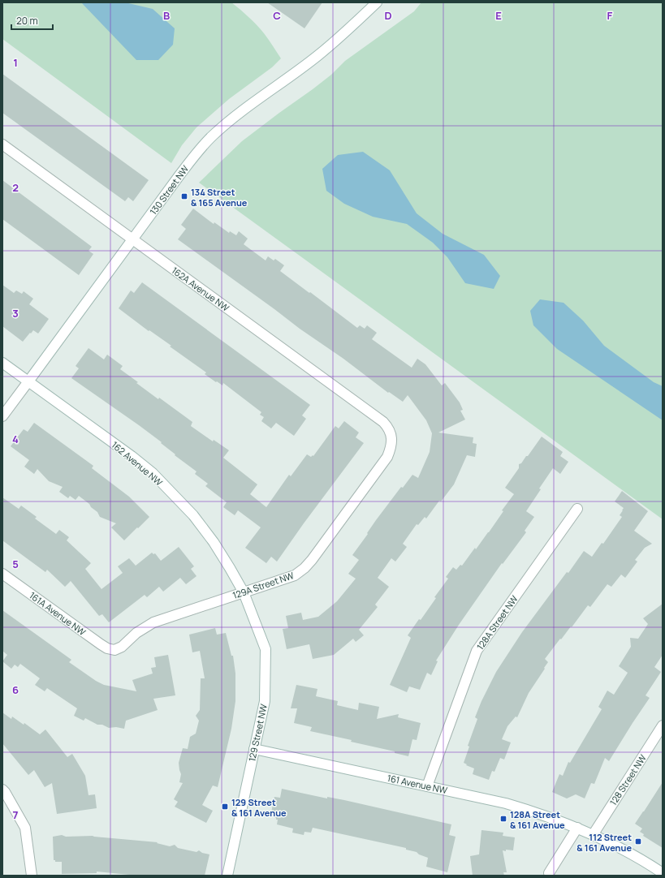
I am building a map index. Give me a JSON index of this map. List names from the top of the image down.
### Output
{
  "streets": {
    "street": [
      "130 Street NW",
      "162A Avenue NW",
      "162 Avenue NW",
      "129A Street NW",
      "161A Avenue NW",
      "128A Street NW",
      "129 Street NW",
      "128 Street NW",
      "161 Avenue NW"
    ]
  },
  "crossings": [
    ["130 Street NW", "162A Avenue NW"],
    ["130 Street NW", "162 Avenue NW"],
    ["162A Avenue NW", "129A Street NW"],
    ["162 Avenue NW", "129A Street NW"],
    ["162 Avenue NW", "129 Street NW"],
    ["129A Street NW", "161A Avenue NW"],
    ["129A Street NW", "129 Street NW"],
    ["128A Street NW", "161 Avenue NW"],
    ["129 Street NW", "161 Avenue NW"],
    ["128 Street NW", "161 Avenue NW"]
  ],
  "places": {
    "transit": [
      "134 Street & 165 Avenue",
      "129 Street & 161 Avenue",
      "128A Street & 161 Avenue",
      "112 Street & 161 Avenue"
    ]
  },
  "scale_bar": "20 m",
  "grid": {
    "columns": [
      "B",
      "C",
      "D",
      "E",
      "F"
    ],
    "rows": [
      "1",
      "2",
      "3",
      "4",
      "5",
      "6",
      "7"
    ]
  }
}
